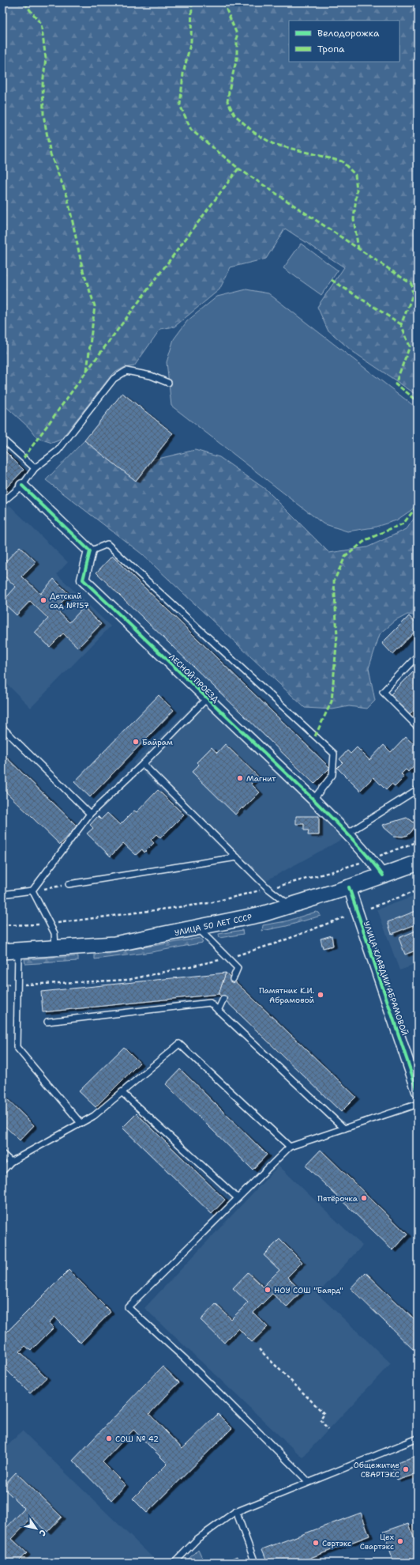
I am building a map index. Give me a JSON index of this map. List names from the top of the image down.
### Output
{
  "streets": {
    "main road": ["УЛИЦА 50 ЛЕТ СССР"],
    "street": ["ЛЕСНОЙ ПРОЕЗД", "УЛИЦА КЛАВДИИ АБРАМОВОЙ"]
  },
  "crossings": [
    ["ЛЕСНОЙ ПРОЕЗД", "УЛИЦА 50 ЛЕТ СССР"],
    ["УЛИЦА 50 ЛЕТ СССР", "УЛИЦА КЛАВДИИ АБРАМОВОЙ"]
  ],
  "places": [
    "Детский сад №157",
    "Байрам",
    "Магнит",
    "Памятник К.И. Абрамовой",
    "Пятёрочка",
    "НОУ СОШ \"Баярд\"",
    "СОШ № 42",
    "Общежитие СВАРТЭКС",
    "Цех Свартэкс",
    "Свртэкс"
  ],
  "legend": ["Велодорожка", "Тропа"],
  "north": "bottom right"
}
